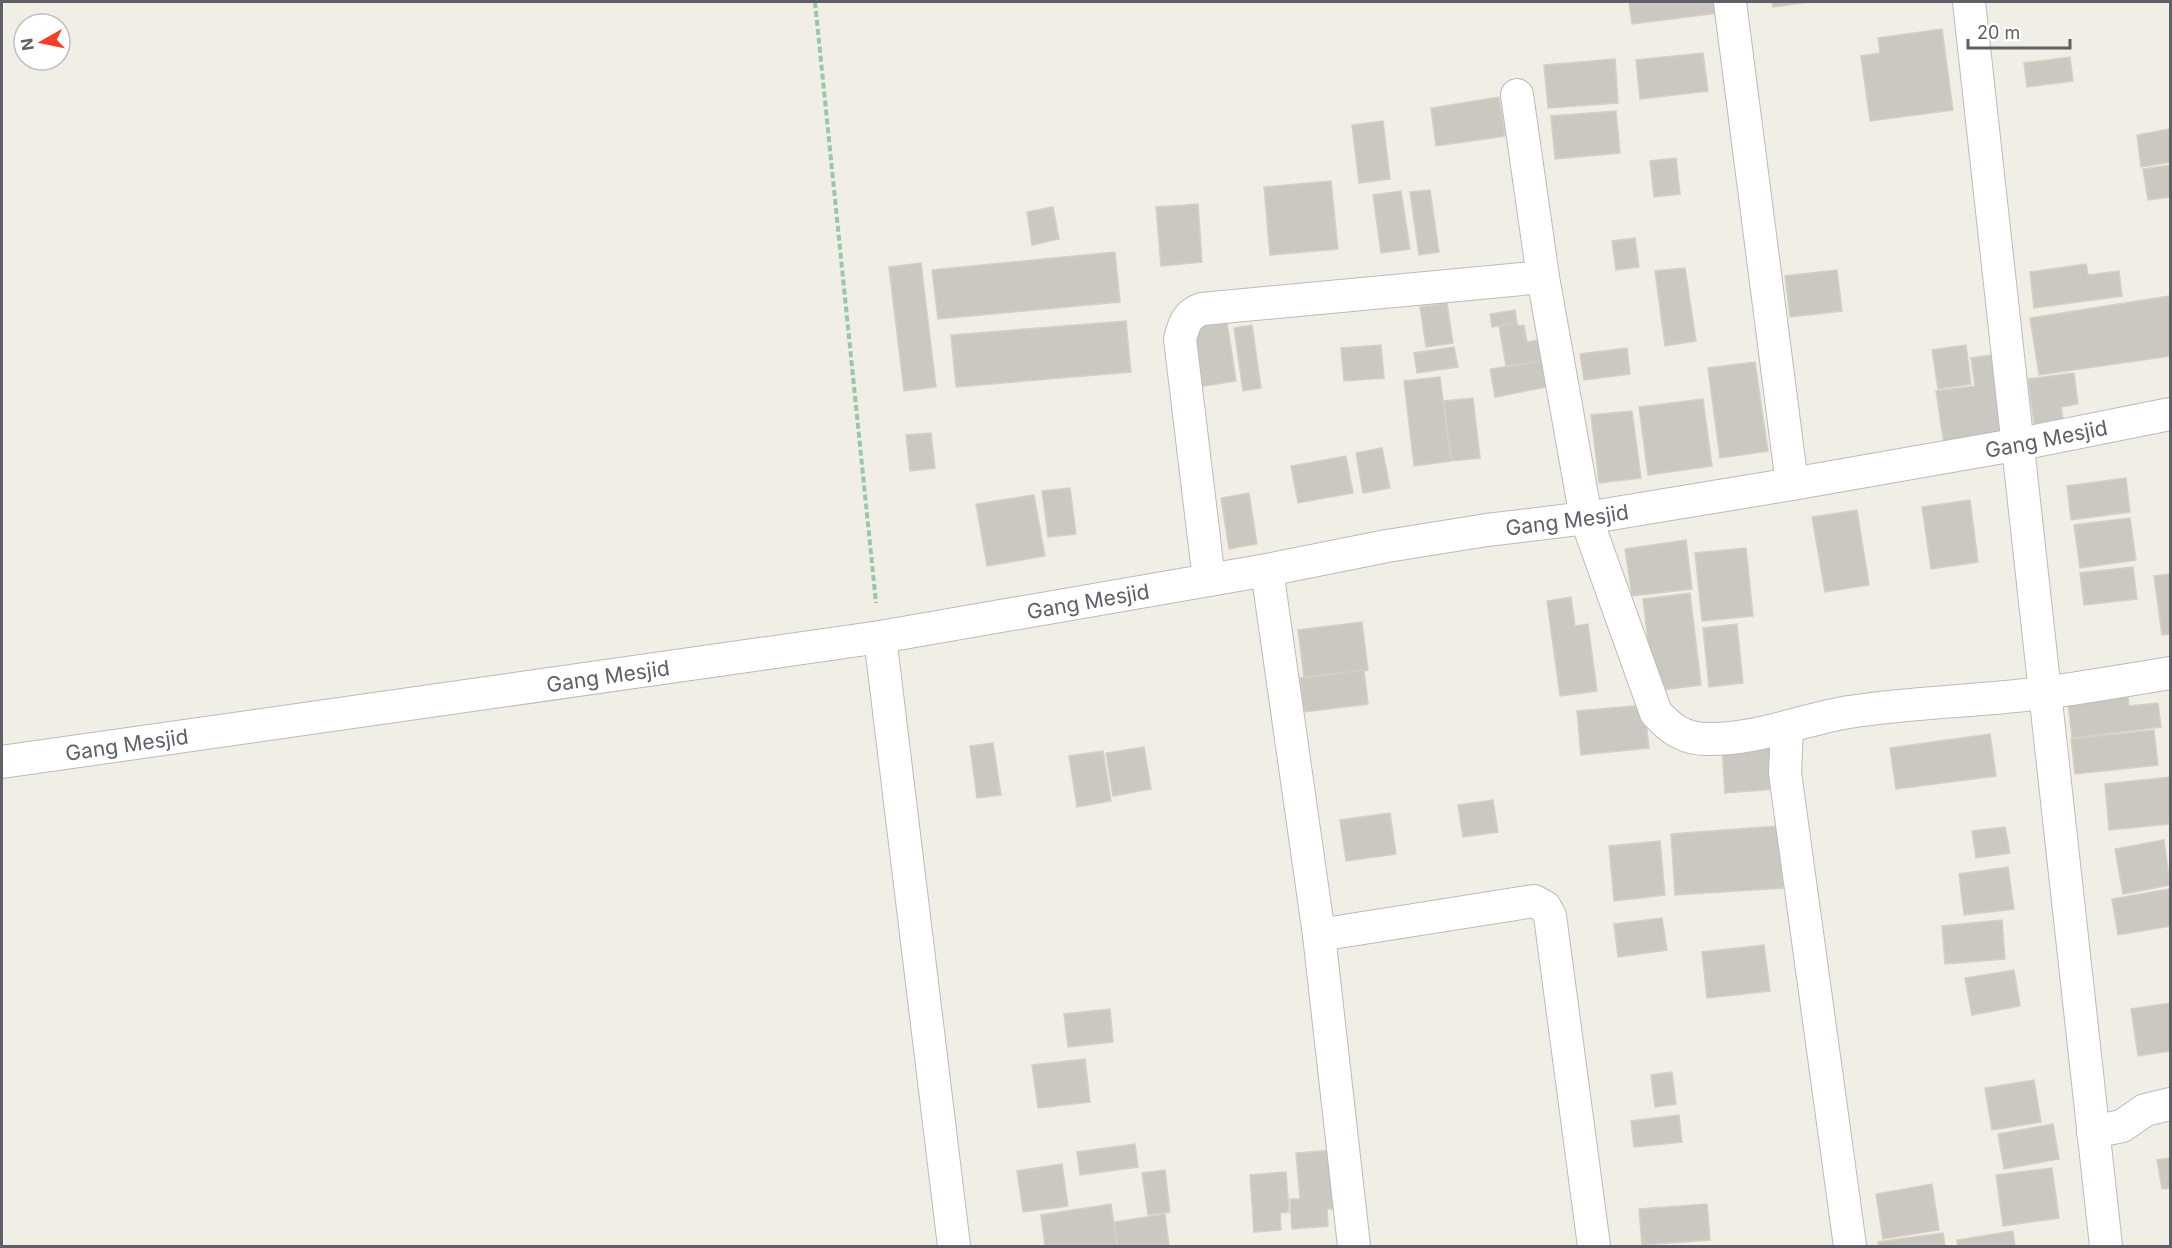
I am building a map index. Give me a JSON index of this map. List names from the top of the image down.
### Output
{
  "streets": {
    "street": ["Gang Mesjid"]
  },
  "scale_bar": "20 m",
  "north": "left"
}
